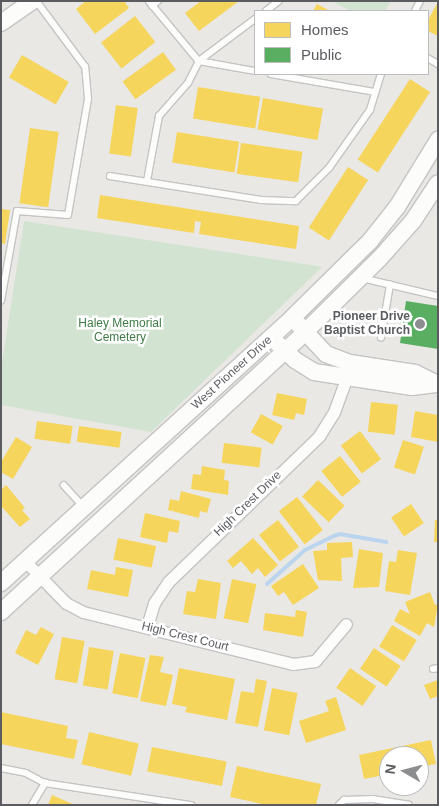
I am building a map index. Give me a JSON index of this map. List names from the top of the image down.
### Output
{
  "streets": {
    "main road": ["West Pioneer Drive"],
    "street": ["High Crest Drive", "High Crest Court"]
  },
  "crossings": [
    ["West Pioneer Drive", "High Crest Court"],
    ["High Crest Drive", "High Crest Court"]
  ],
  "parks": ["Haley Memorial Cemetery"],
  "places": ["Pioneer Drive Baptist Church"],
  "legend": ["Homes", "Public"],
  "north": "left"
}
